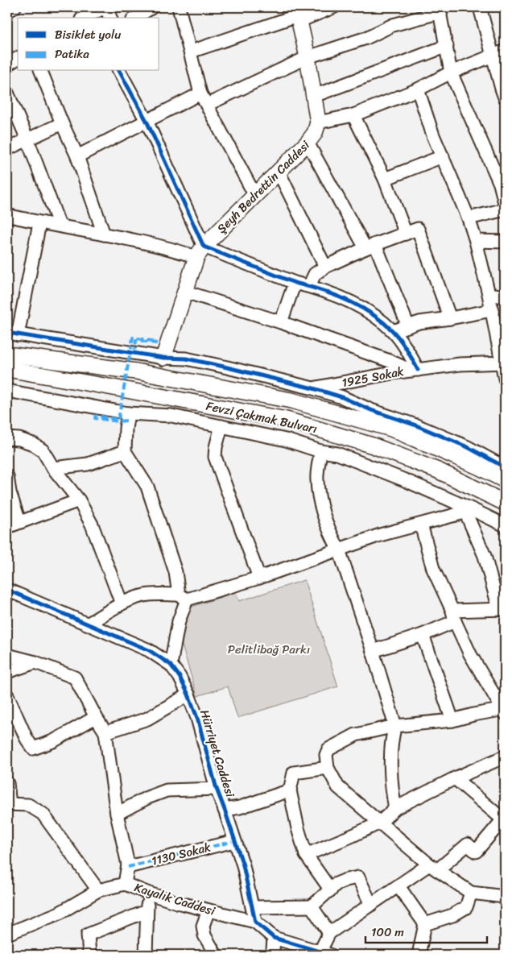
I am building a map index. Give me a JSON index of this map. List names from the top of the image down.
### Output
{
  "streets": {
    "main road": ["Şeyh Bedrettin Caddesi", "Fevzi Çakmak Bulvarı"],
    "street": [
      "1925 Sokak",
      "Hürriyet Caddesi",
      "1130 Sokak",
      "Kayalık Caddesi"
    ]
  },
  "crossings": [
    ["Hürriyet Caddesi", "1130 Sokak"],
    ["Hürriyet Caddesi", "Kayalık Caddesi"]
  ],
  "parks": ["Pelitlibağ Parkı"],
  "legend": ["Bisiklet yolu", "Patika"],
  "scale_bar": "100 m"
}
